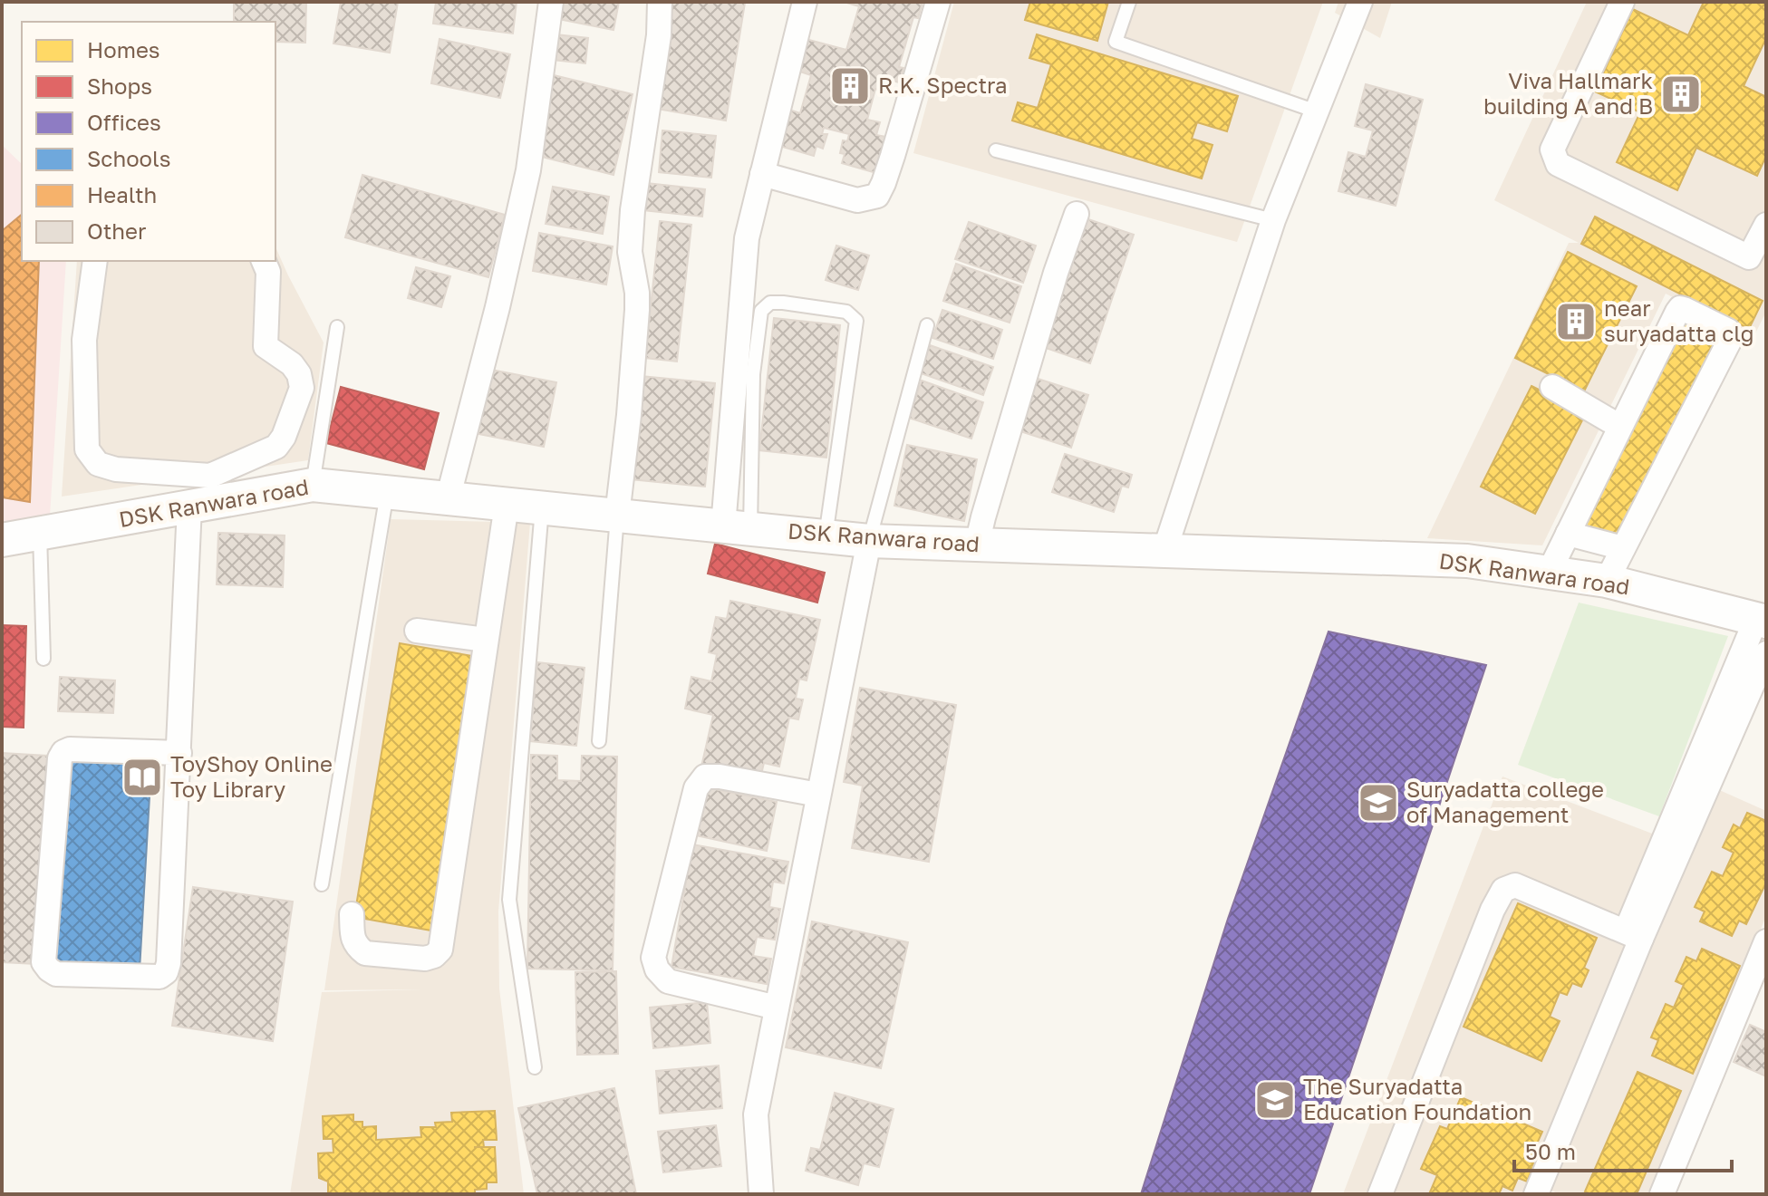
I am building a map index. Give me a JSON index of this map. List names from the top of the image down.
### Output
{
  "streets": {
    "street": ["DSK Ranwara road"]
  },
  "places": {
    "building": ["R.K. Spectra", "Viva Hallmark building A and B", "near suryadatta clg"],
    "library": ["ToyShoy Online Toy Library"],
    "school or university": ["Suryadatta college of Management", "The Suryadatta Education Foundation"]
  },
  "legend": [
    "Homes",
    "Shops",
    "Offices",
    "Schools",
    "Health",
    "Other"
  ],
  "scale_bar": "50 m"
}
